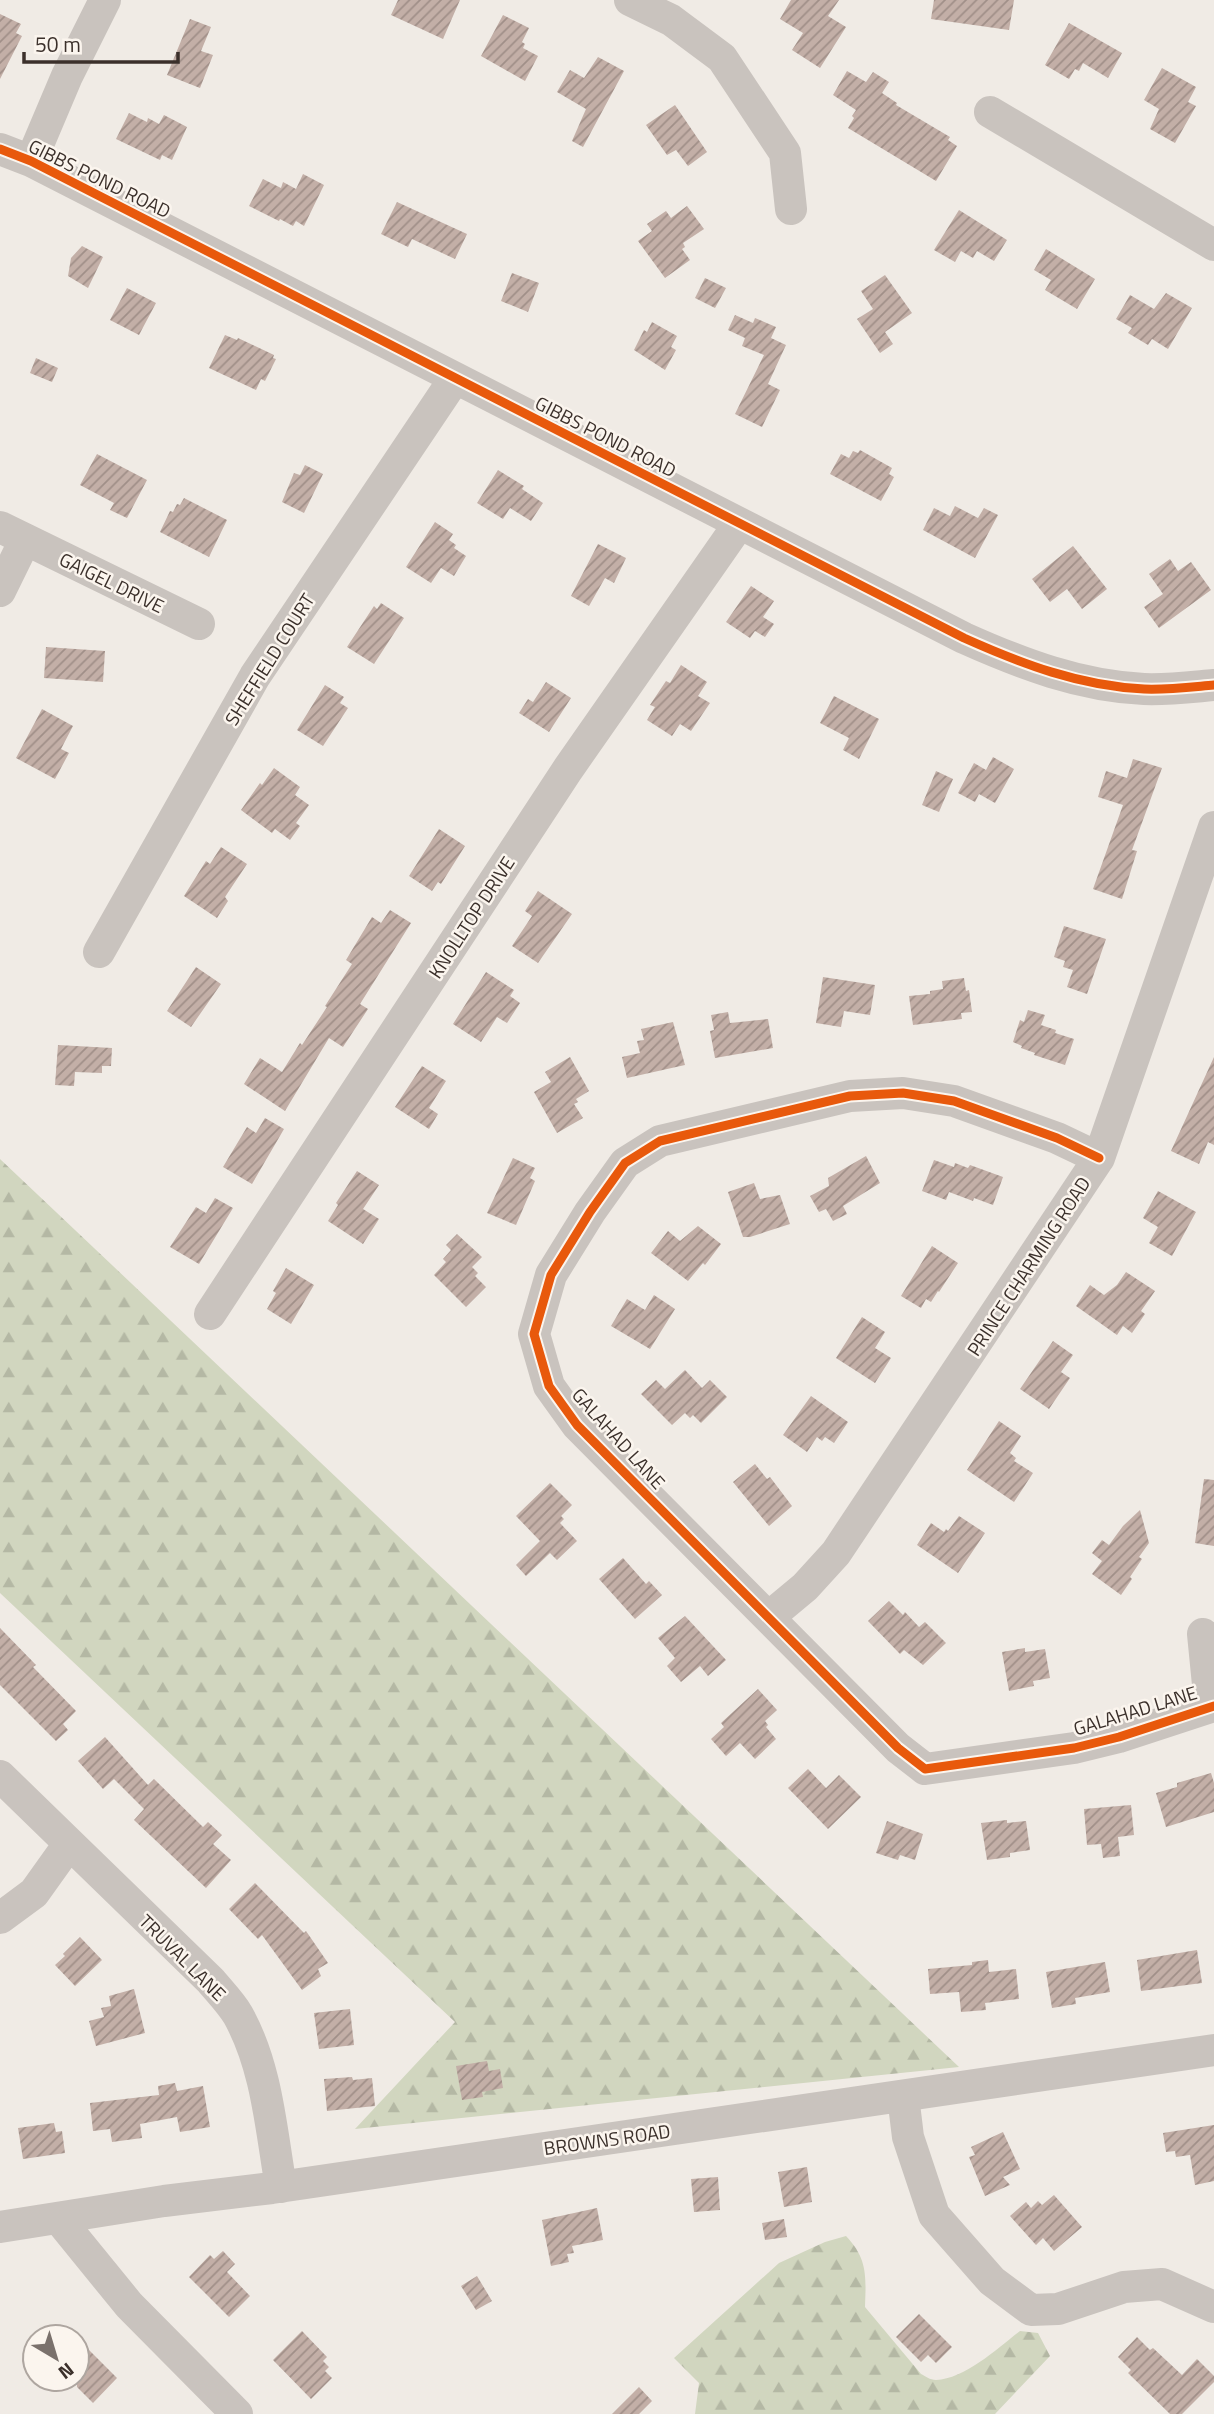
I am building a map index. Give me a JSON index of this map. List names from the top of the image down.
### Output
{
  "streets": {
    "street": [
      "GIBBS POND ROAD",
      "GAIGEL DRIVE",
      "SHEFFIELD COURT",
      "KNOLLTOP DRIVE",
      "PRINCE CHARMING ROAD",
      "GALAHAD LANE",
      "TRUVAL LANE",
      "BROWNS ROAD"
    ]
  },
  "crossings": [
    ["GIBBS POND ROAD", "SHEFFIELD COURT"],
    ["GIBBS POND ROAD", "KNOLLTOP DRIVE"],
    ["PRINCE CHARMING ROAD", "GALAHAD LANE"],
    ["TRUVAL LANE", "BROWNS ROAD"]
  ],
  "scale_bar": "50 m",
  "north": "bottom right"
}
